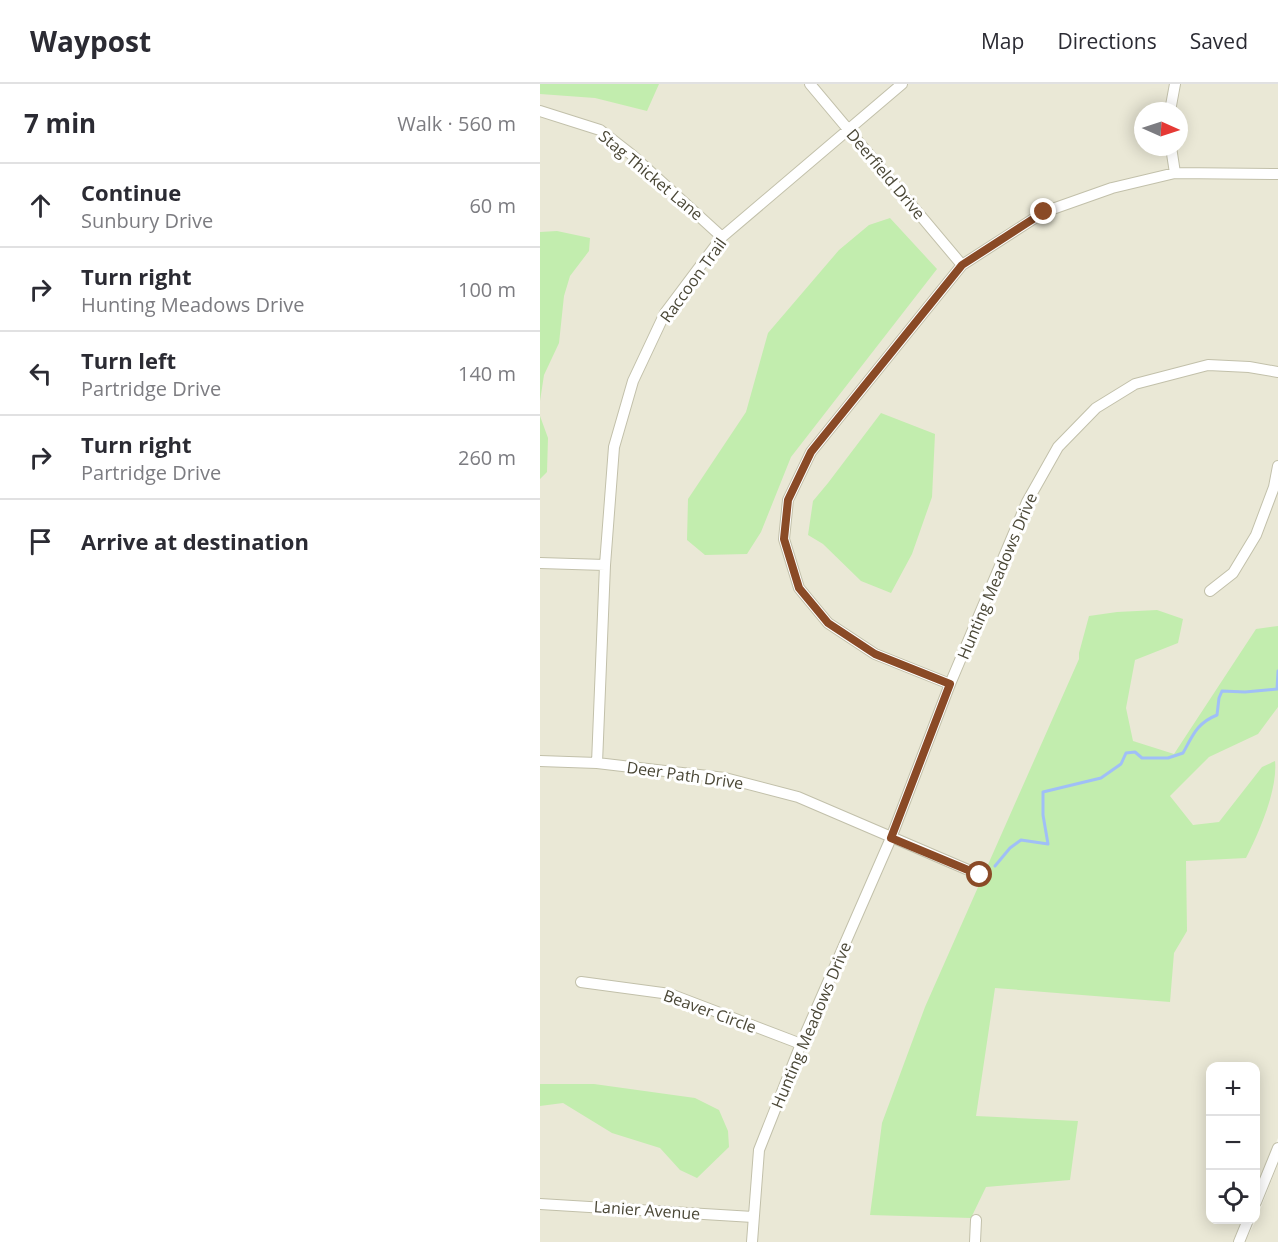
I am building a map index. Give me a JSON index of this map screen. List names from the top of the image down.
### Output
{
  "streets": {
    "street": [
      "Deerfield Drive",
      "Stag Thicket Lane",
      "Raccoon Trail",
      "Hunting Meadows Drive",
      "Deer Path Drive",
      "Beaver Circle",
      "Lanier Avenue"
    ]
  },
  "crossings": [
    ["Deerfield Drive", "Raccoon Trail"],
    ["Stag Thicket Lane", "Raccoon Trail"],
    ["Raccoon Trail", "Deer Path Drive"],
    ["Hunting Meadows Drive", "Deer Path Drive"],
    ["Hunting Meadows Drive", "Beaver Circle"],
    ["Hunting Meadows Drive", "Lanier Avenue"]
  ],
  "north": "right",
  "page": {
    "header": "Waypost",
    "nav": ["Map", "Directions", "Saved"],
    "heading": ["7 min", "Walk · 560 m"],
    "list": [
      ["Continue", "Sunbury Drive", "60 m"],
      ["Turn right", "Hunting Meadows Drive", "100 m"],
      ["Turn left", "Partridge Drive", "140 m"],
      ["Turn right", "Partridge Drive", "260 m"],
      "Arrive at destination"
    ],
    "map_buttons": ["+", "−"]
  }
}
